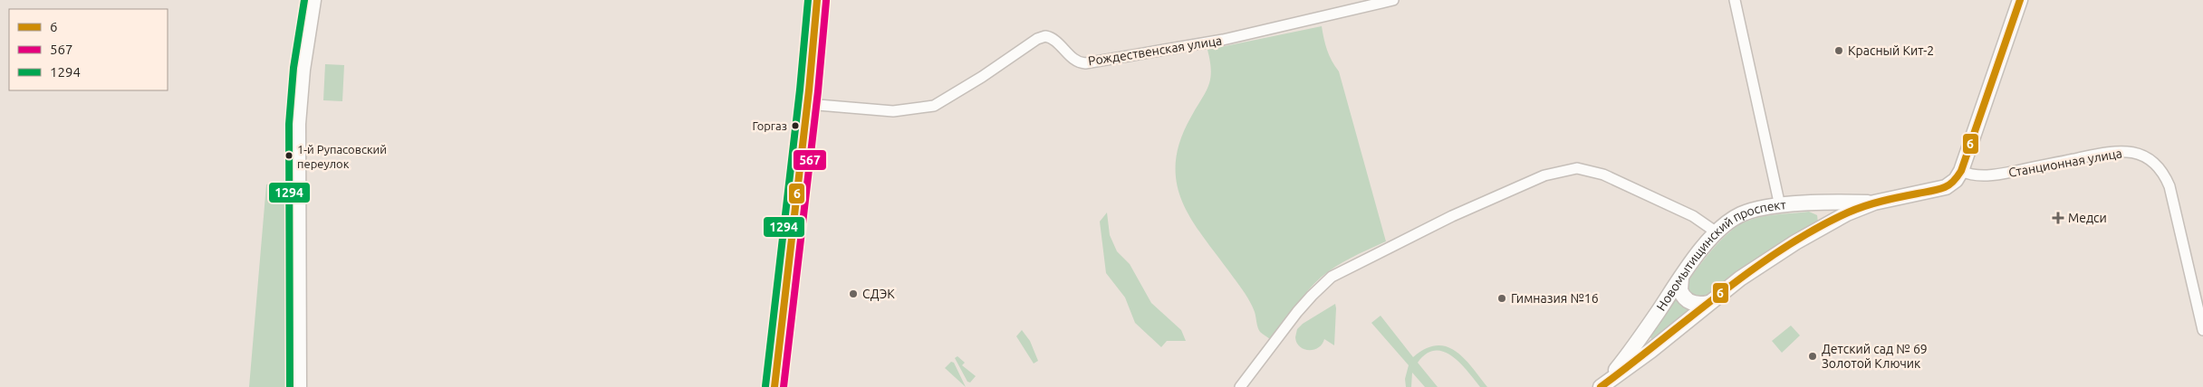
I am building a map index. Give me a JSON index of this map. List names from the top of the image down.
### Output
{
  "streets": {
    "main road": ["Новомытищинский проспект"],
    "street": ["Рождественская улица", "Станционная улица"]
  },
  "crossings": [
    ["Станционная улица", "Новомытищинский проспект"]
  ],
  "places": {
    "other": [
      "Красный Кит-2",
      "Горгаз",
      "1-й Рупасовский переулок",
      "СДЭК",
      "Гимназия №16",
      "Детский сад № 69 Золотой Ключик"
    ],
    "health": ["Медси"]
  },
  "lines": ["transit line 6", "transit line 1294", "transit line 567"],
  "legend": ["6", "567", "1294"]
}
